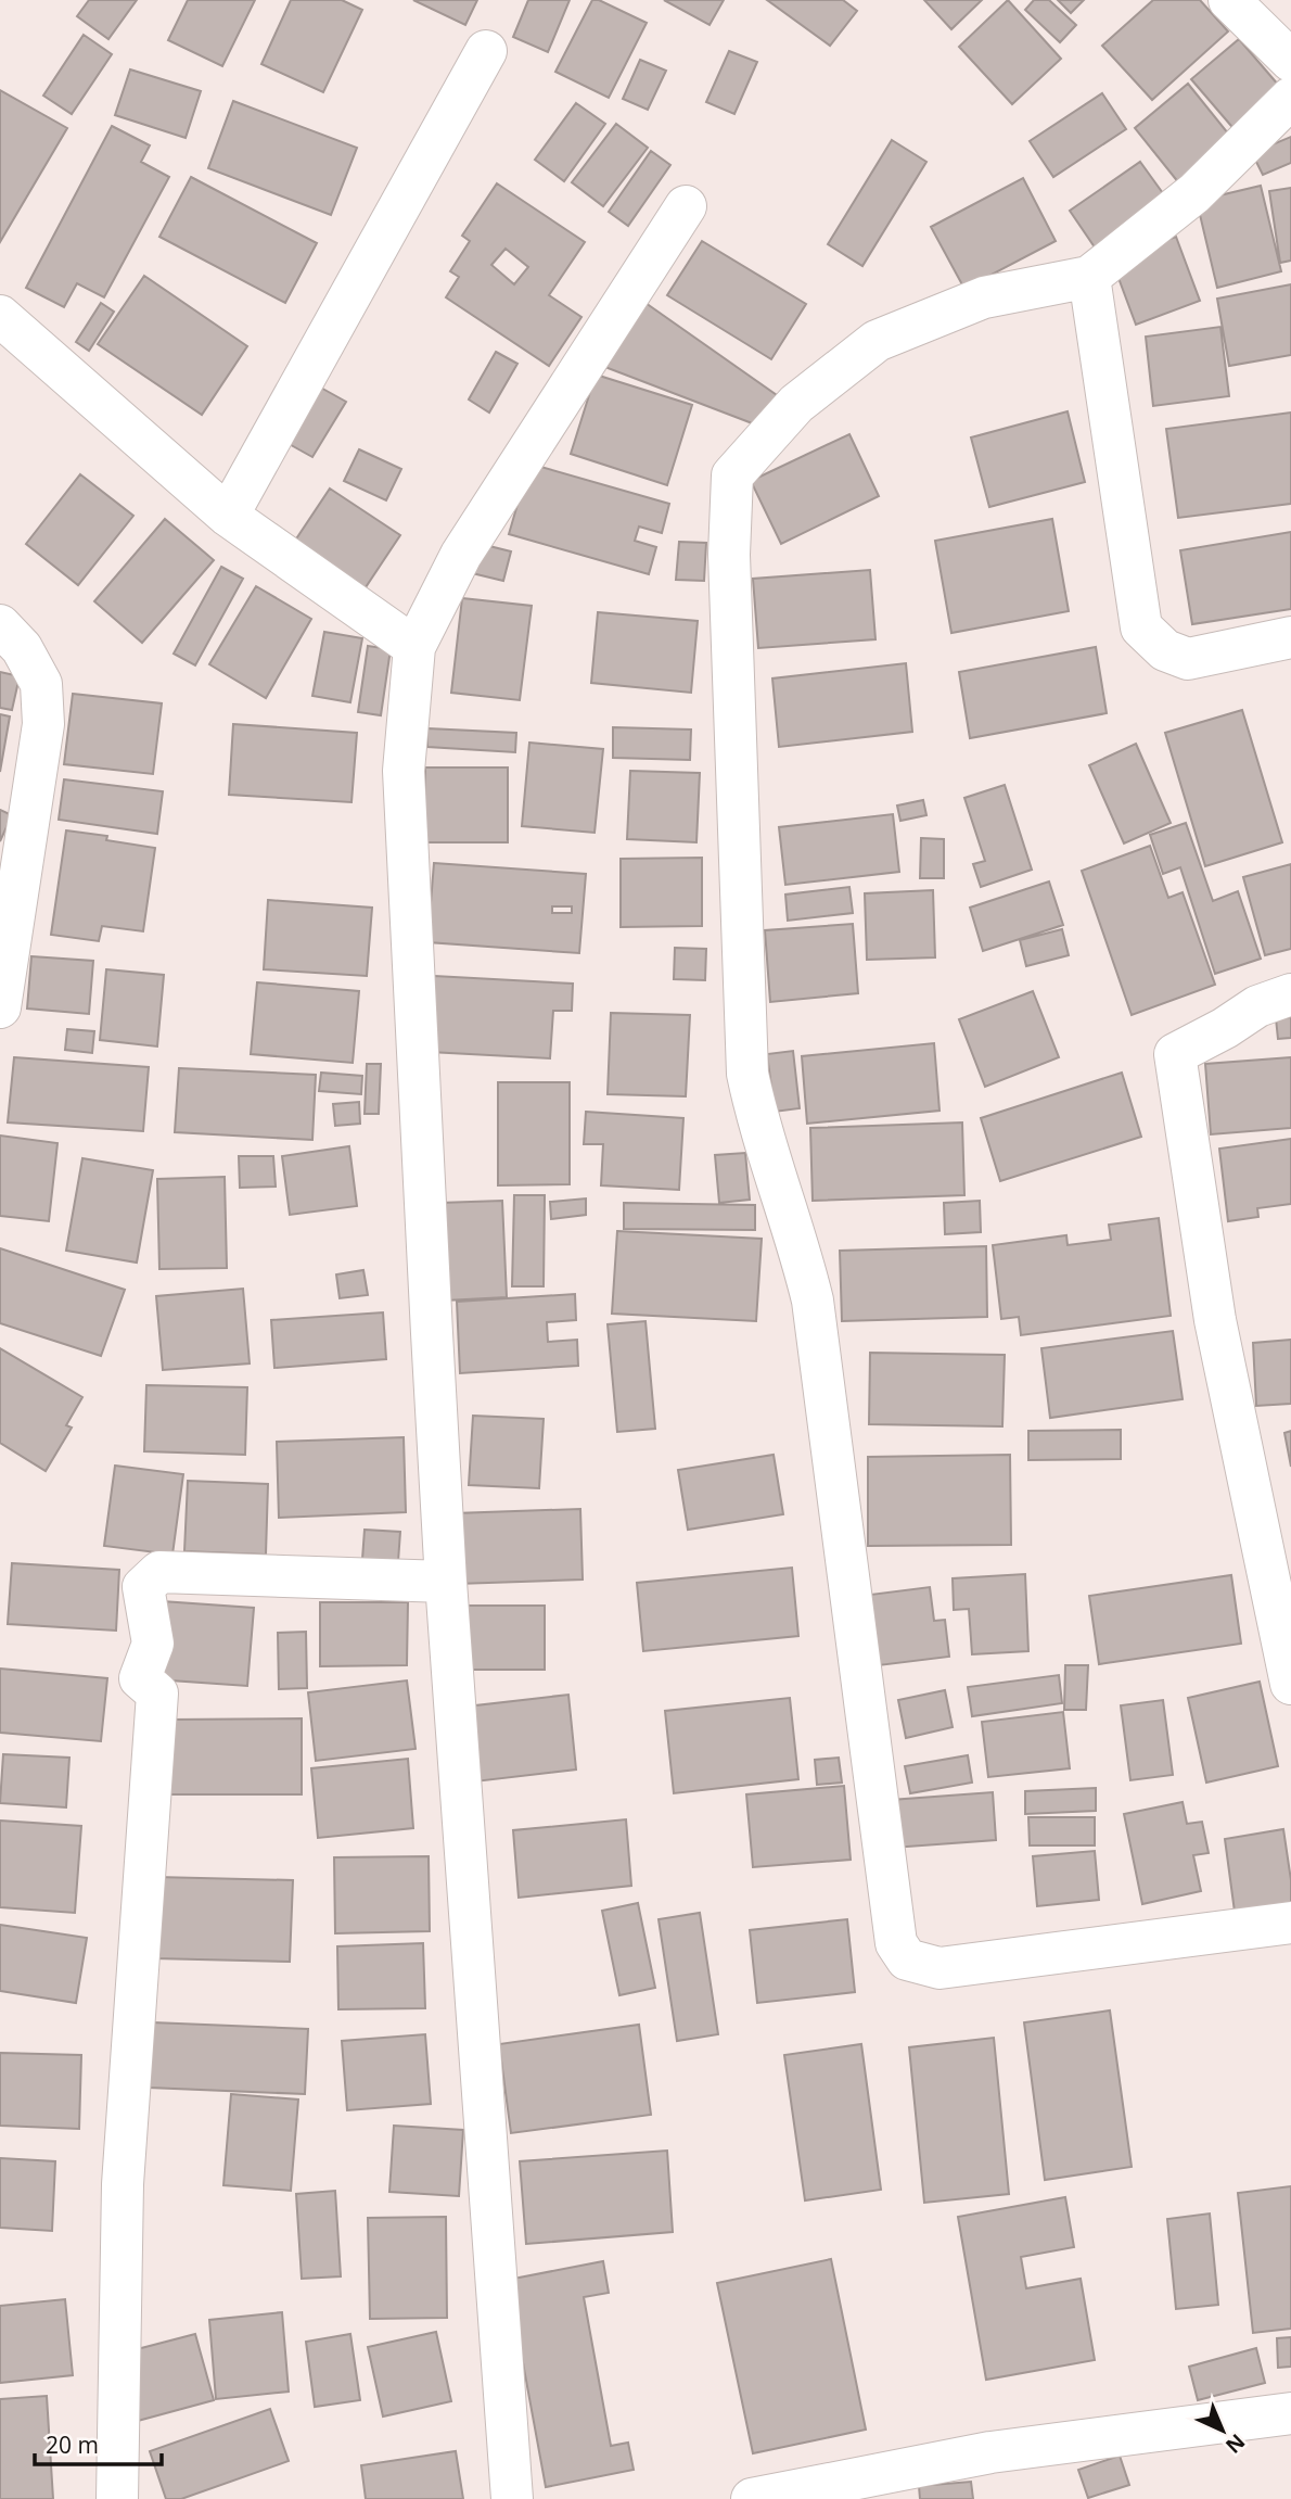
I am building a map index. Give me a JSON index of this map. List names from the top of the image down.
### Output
{
  "scale_bar": "20 m",
  "north": "bottom right"
}
